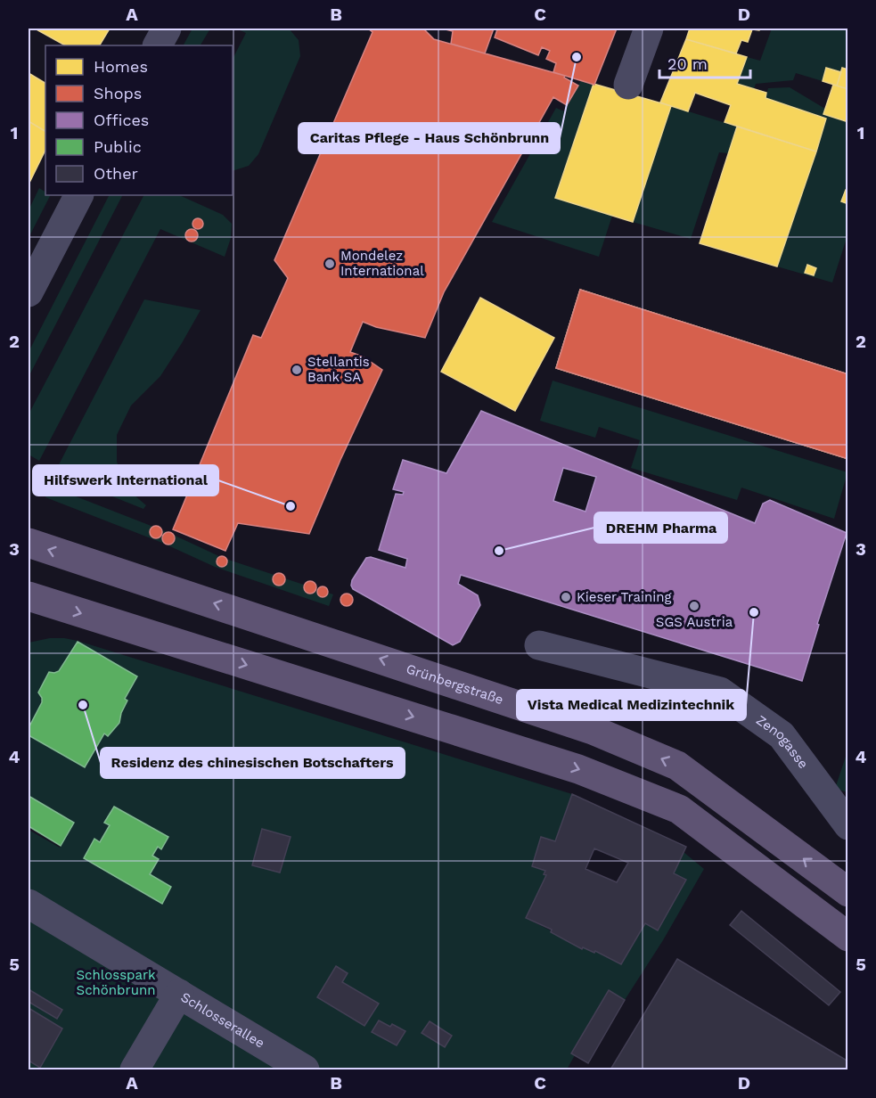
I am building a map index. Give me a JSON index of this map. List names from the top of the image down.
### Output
{
  "streets": {
    "main road": ["Grünbergstraße"],
    "street": ["Zenogasse", "Schlosserallee"]
  },
  "parks": ["Schlosspark Schönbrunn"],
  "places": [
    "Caritas Pflege - Haus Schönbrunn",
    "Mondelez International",
    "Stellantis Bank SA",
    "Hilfswerk International",
    "DREHM Pharma",
    "Kieser Training",
    "SGS Austria",
    "Vista Medical Medizintechnik",
    "Residenz des chinesischen Botschafters"
  ],
  "legend": [
    "Homes",
    "Shops",
    "Offices",
    "Public",
    "Other"
  ],
  "scale_bar": "20 m",
  "grid": {
    "columns": [
      "A",
      "B",
      "C",
      "D"
    ],
    "rows": [
      "1",
      "2",
      "3",
      "4",
      "5"
    ]
  }
}
